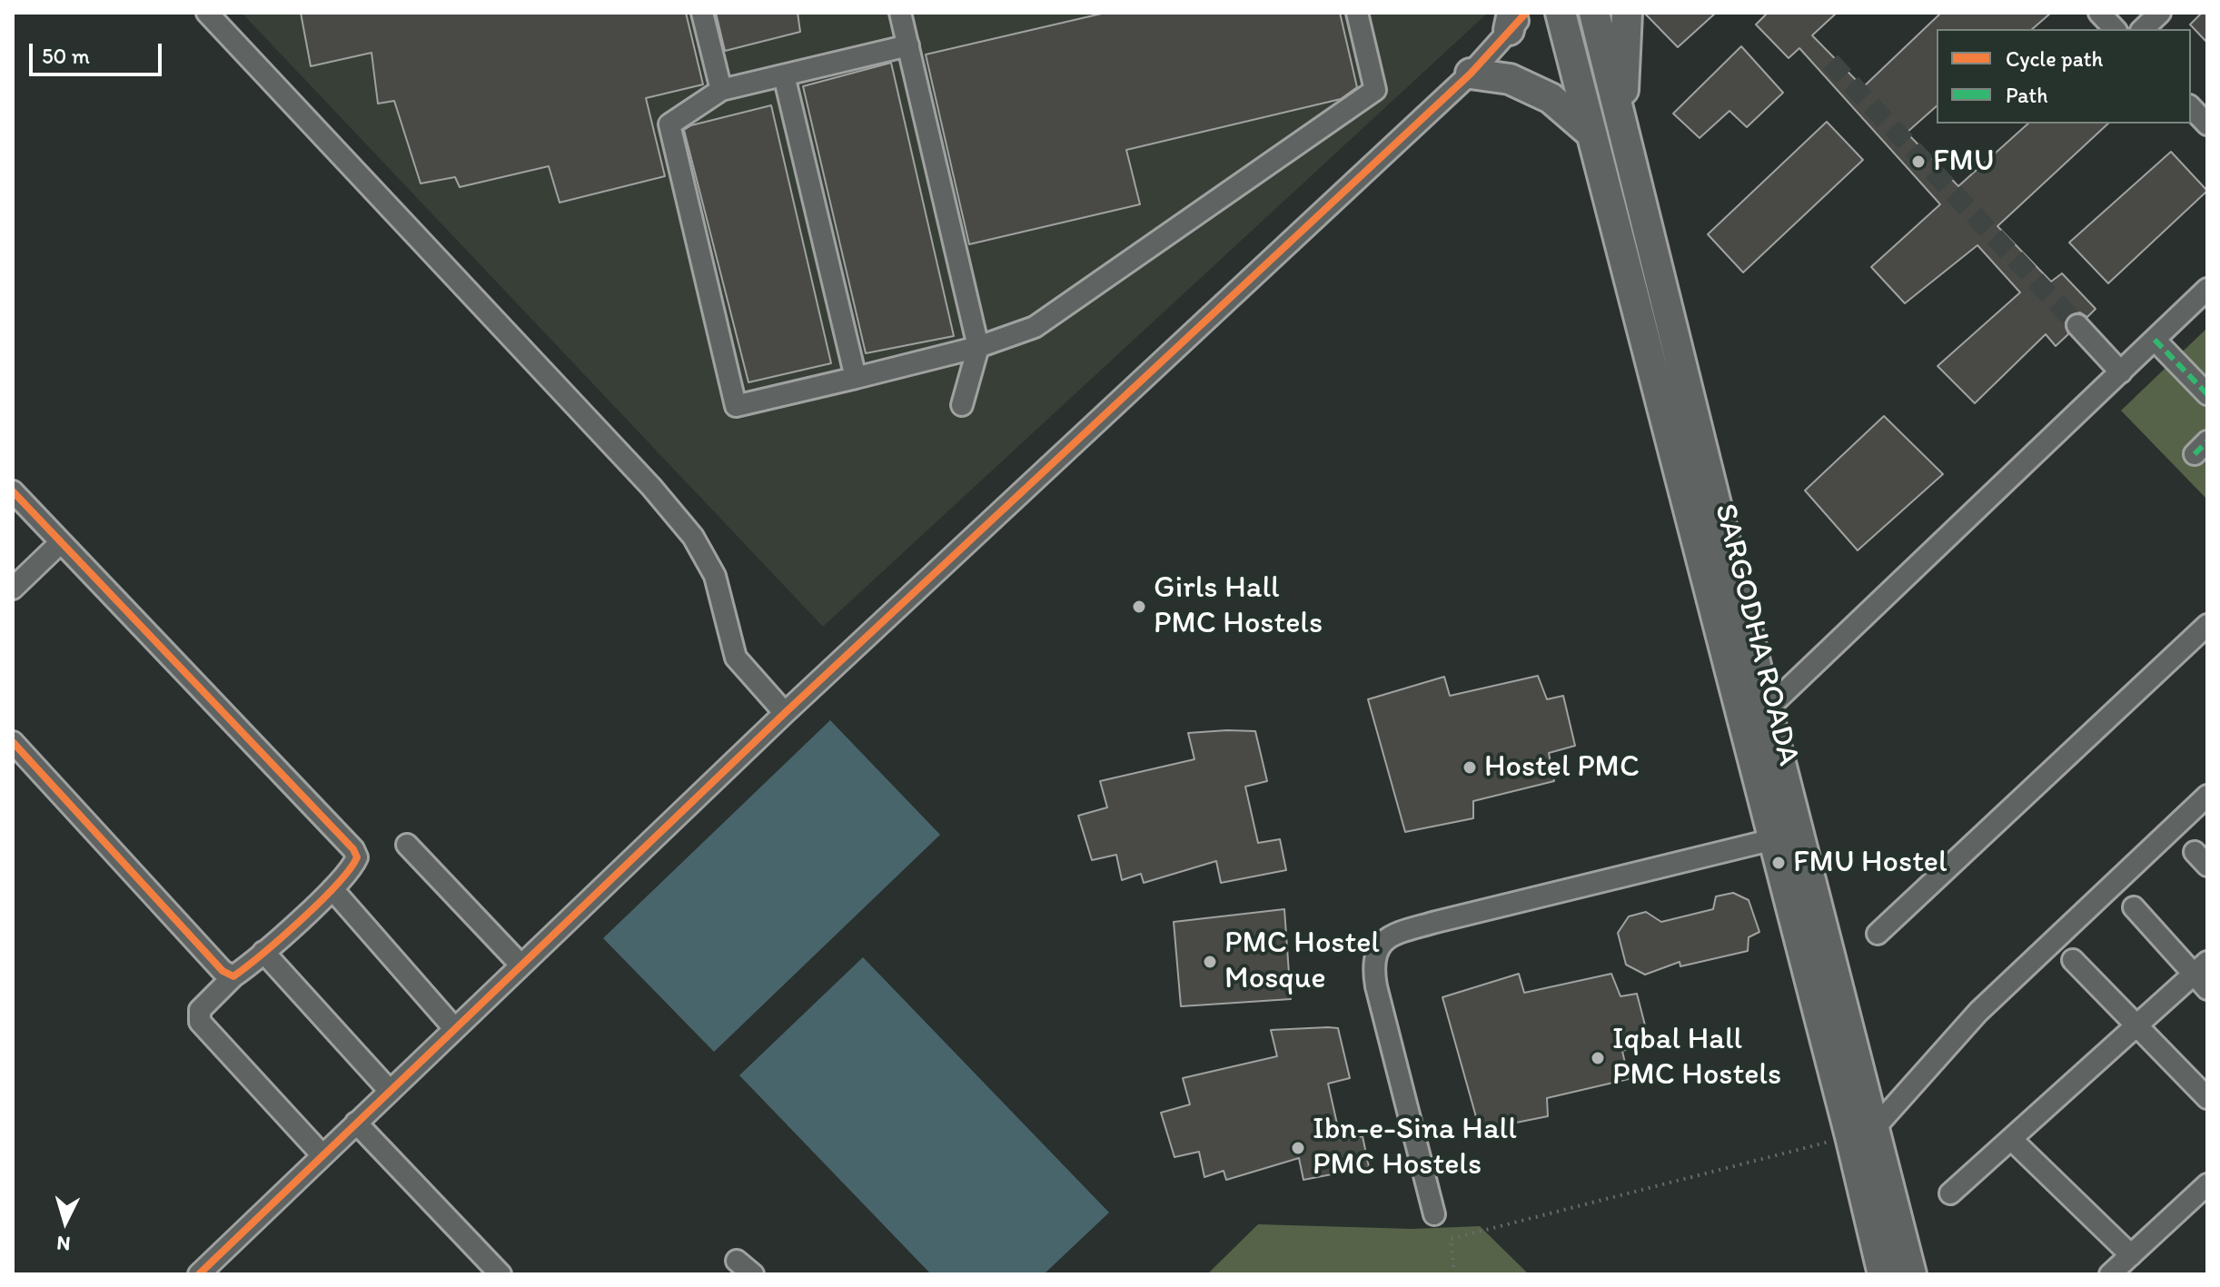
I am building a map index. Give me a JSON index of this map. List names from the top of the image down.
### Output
{
  "streets": {
    "highway": ["SARGODHA ROADA"]
  },
  "places": [
    "FMU",
    "Girls Hall PMC Hostels",
    "Hostel PMC",
    "FMU Hostel",
    "PMC Hostel Mosque",
    "Iqbal Hall PMC Hostels",
    "Ibn-e-Sina Hall PMC Hostels"
  ],
  "legend": ["Cycle path", "Path"],
  "scale_bar": "50 m",
  "north": "bottom"
}
